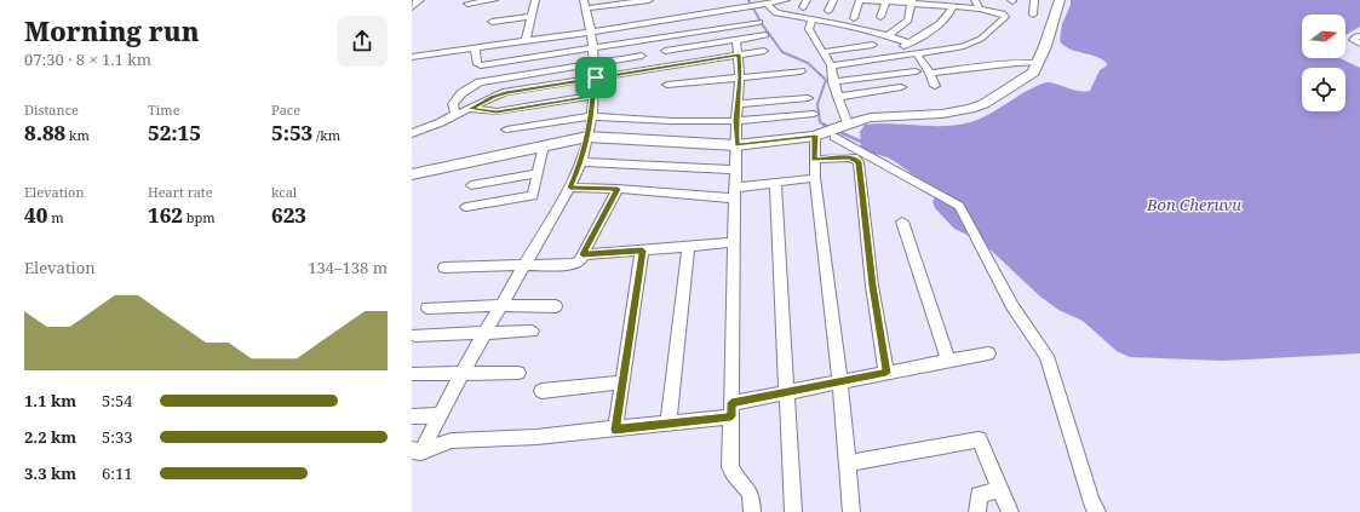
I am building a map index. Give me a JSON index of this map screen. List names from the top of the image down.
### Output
{
  "water": ["Bon Cheruvu"],
  "north": "right",
  "page": {
    "heading": ["Morning run", "07:30 · 8 × 1.1 km"],
    "stats": [
      ["Distance", "8.88 km"],
      ["Time", "52:15"],
      ["Pace", "5:53 /km"],
      ["Elevation", "40 m"],
      ["Heart rate", "162 bpm"],
      ["kcal", "623"]
    ],
    "chart": ["Elevation", "134–138 m"],
    "list": [
      {
        "name": "1.1 km",
        "note": "5:54"
      },
      {
        "name": "2.2 km",
        "note": "5:33"
      },
      {
        "name": "3.3 km",
        "note": "6:11"
      }
    ]
  }
}
